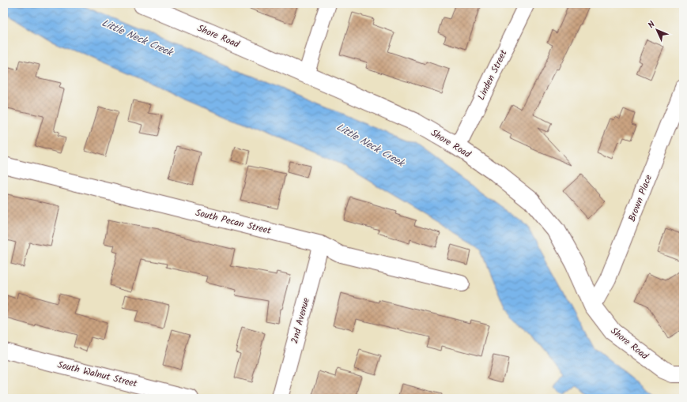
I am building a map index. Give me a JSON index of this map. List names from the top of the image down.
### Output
{
  "streets": {
    "street": [
      "Shore Road",
      "Linden Street",
      "Brown Place",
      "South Pecan Street",
      "2nd Avenue",
      "South Walnut Street"
    ]
  },
  "crossings": [
    ["Shore Road", "Linden Street"],
    ["Shore Road", "Brown Place"],
    ["South Pecan Street", "2nd Avenue"]
  ],
  "water": ["Little Neck Creek"],
  "north": "top left"
}
